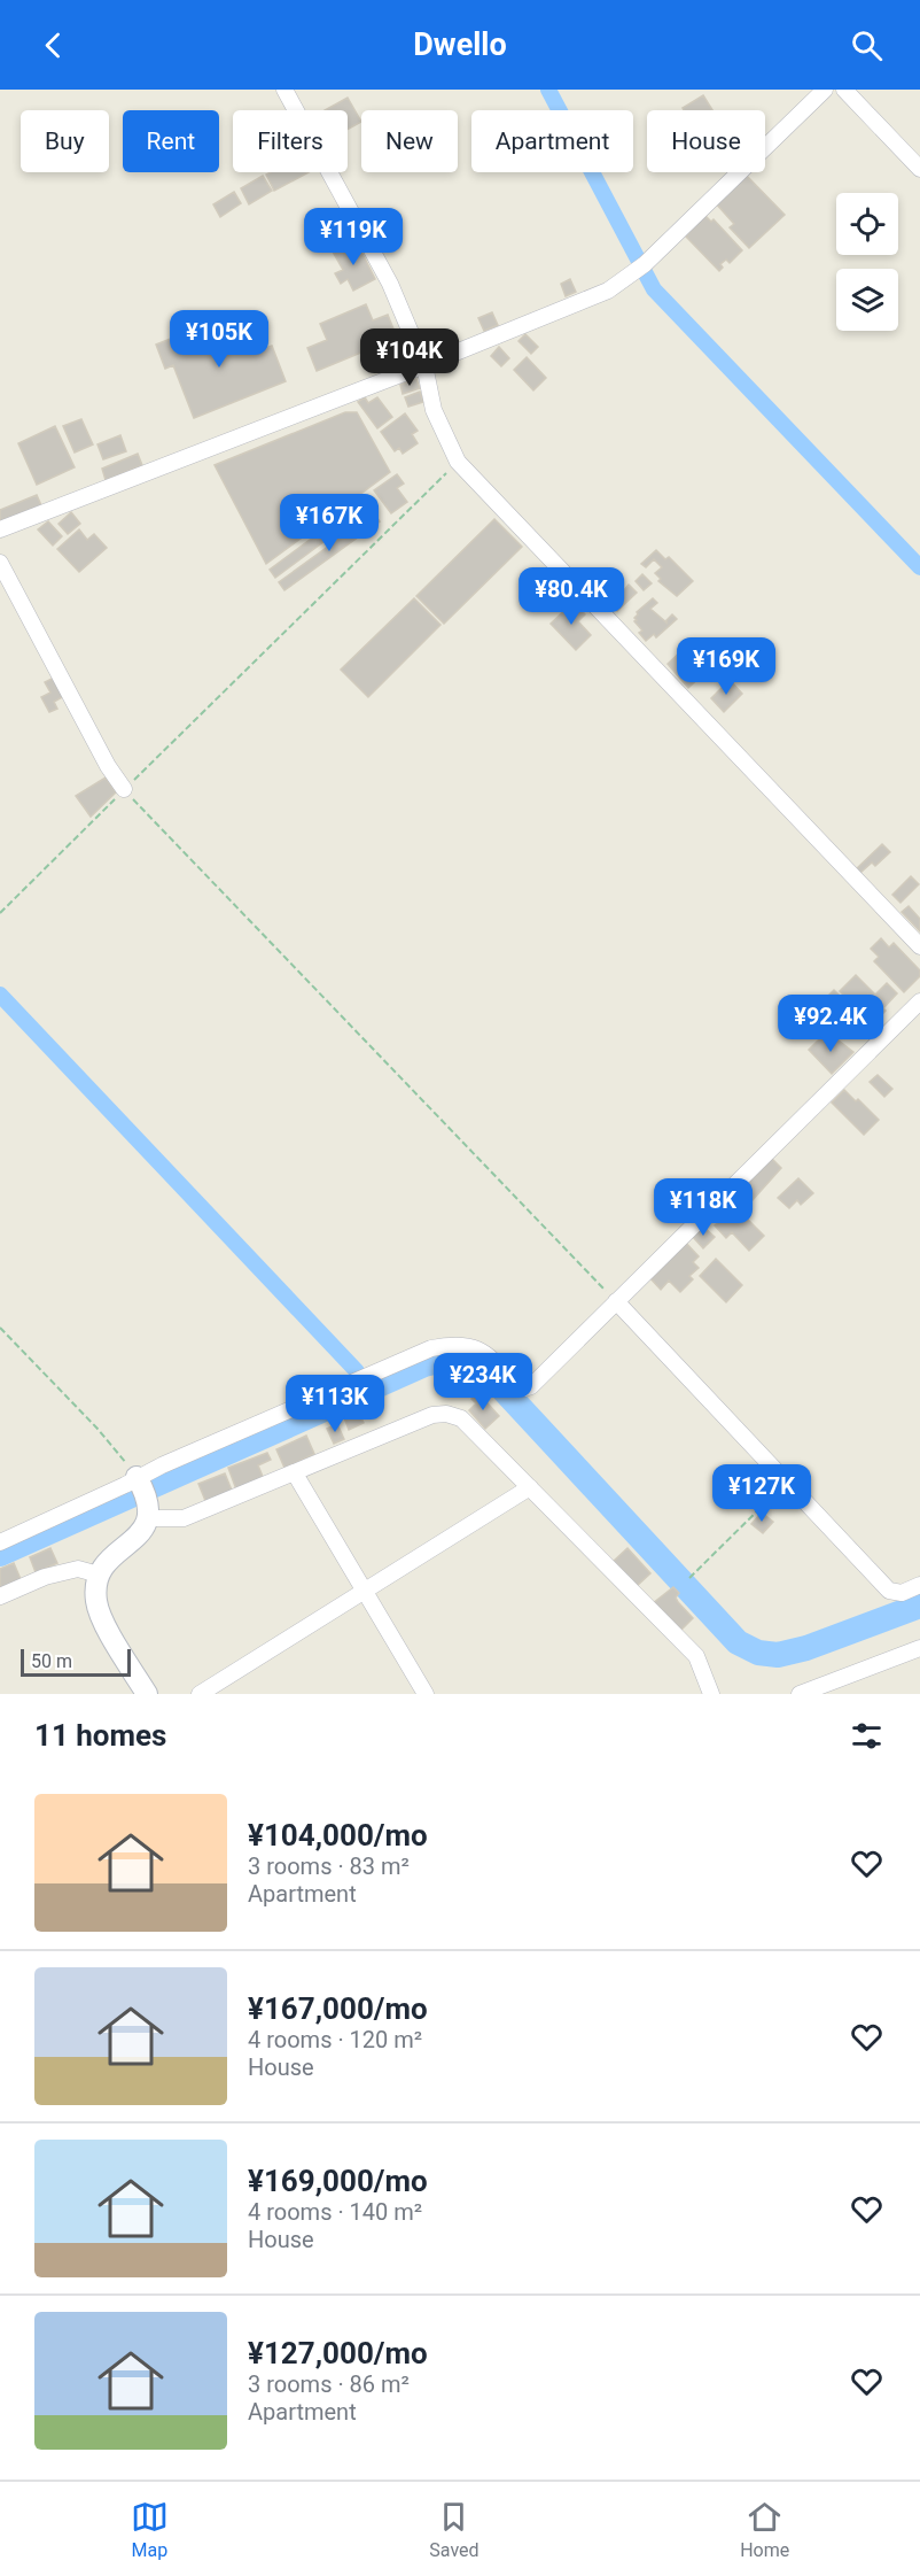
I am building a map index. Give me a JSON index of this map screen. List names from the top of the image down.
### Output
{
  "scale_bar": "50 m",
  "page": {
    "header": "Dwello",
    "chip": [
      "Buy",
      "Rent",
      "Filters",
      "New",
      "Apartment",
      "House"
    ],
    "price": [
      "¥119K",
      "¥105K",
      "¥104K",
      "¥167K",
      "¥80.4K",
      "¥169K",
      "¥92.4K",
      "¥118K",
      "¥234K",
      "¥113K",
      "¥127K"
    ],
    "scale": "50 m",
    "heading": "11 homes",
    "list": [
      {
        "name": "¥104,000/mo",
        "note": "3 rooms · 83 m² · Apartment"
      },
      {
        "name": "¥167,000/mo",
        "note": "4 rooms · 120 m² · House"
      },
      {
        "name": "¥169,000/mo",
        "note": "4 rooms · 140 m² · House"
      },
      {
        "name": "¥127,000/mo",
        "note": "3 rooms · 86 m² · Apartment"
      }
    ],
    "tabs": ["Map", "Saved", "Home"]
  }
}
